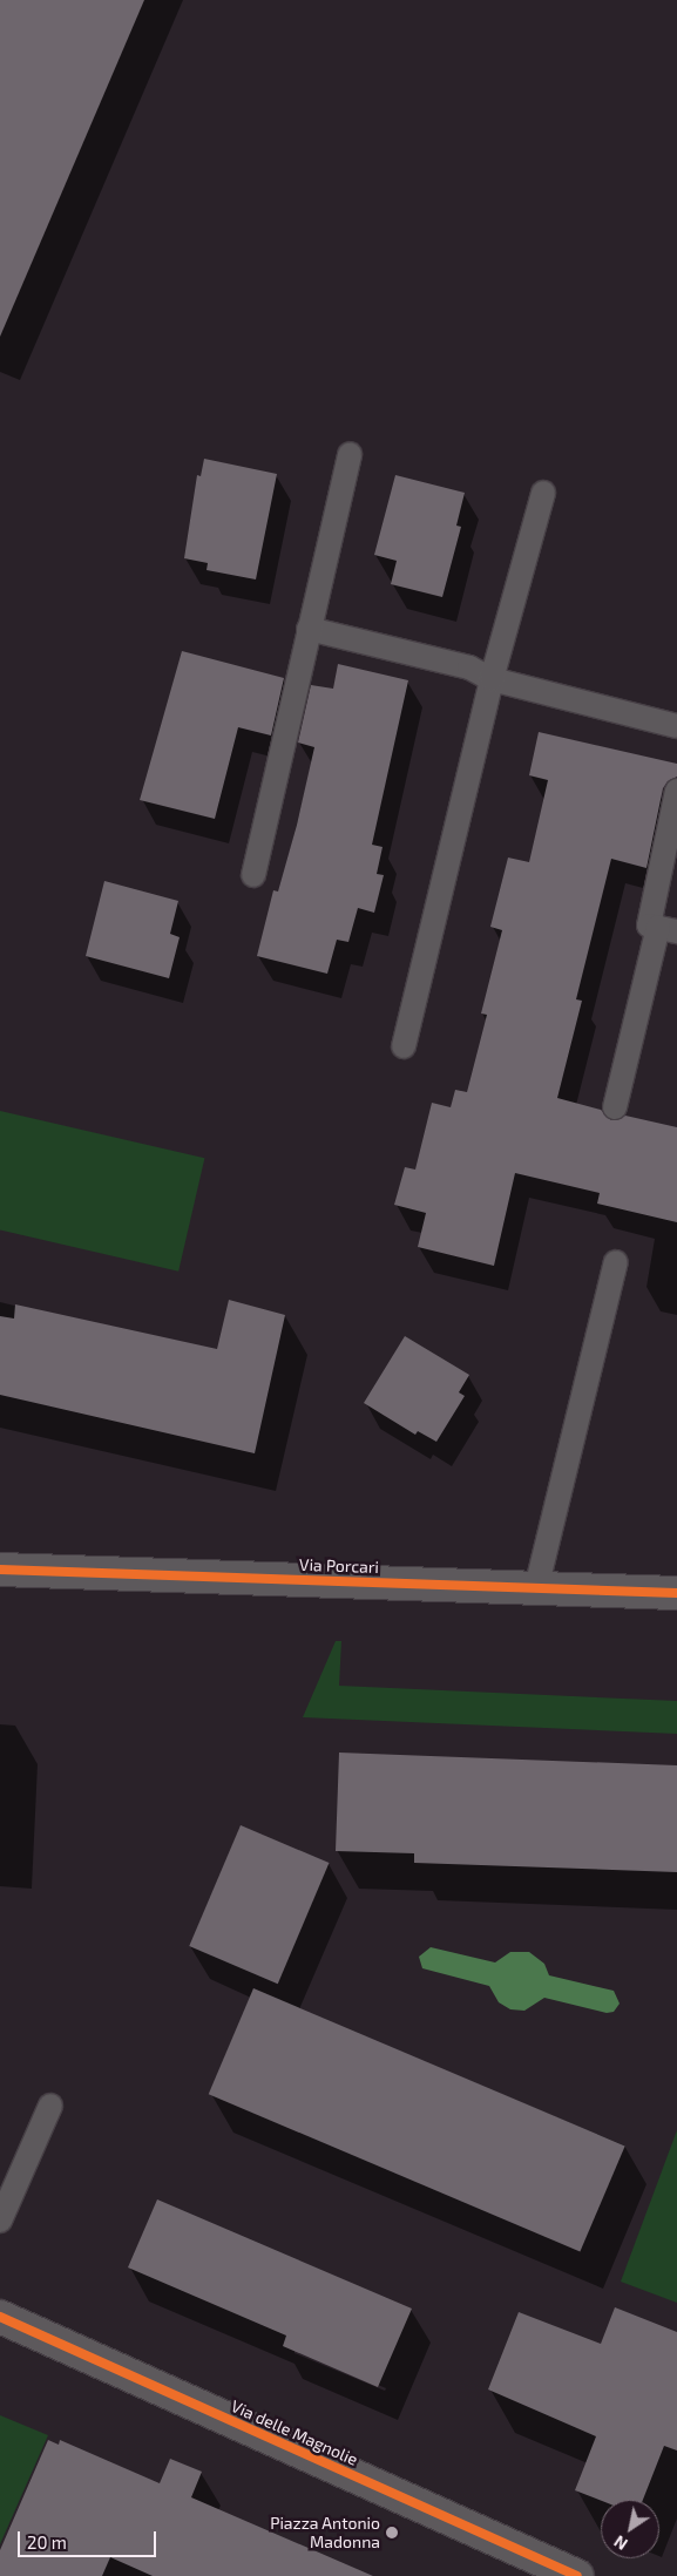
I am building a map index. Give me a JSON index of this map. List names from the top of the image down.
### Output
{
  "streets": {
    "street": ["Via Porcari", "Via delle Magnolie"]
  },
  "places": ["Piazza Antonio Madonna"],
  "scale_bar": "20 m",
  "north": "bottom left"
}
